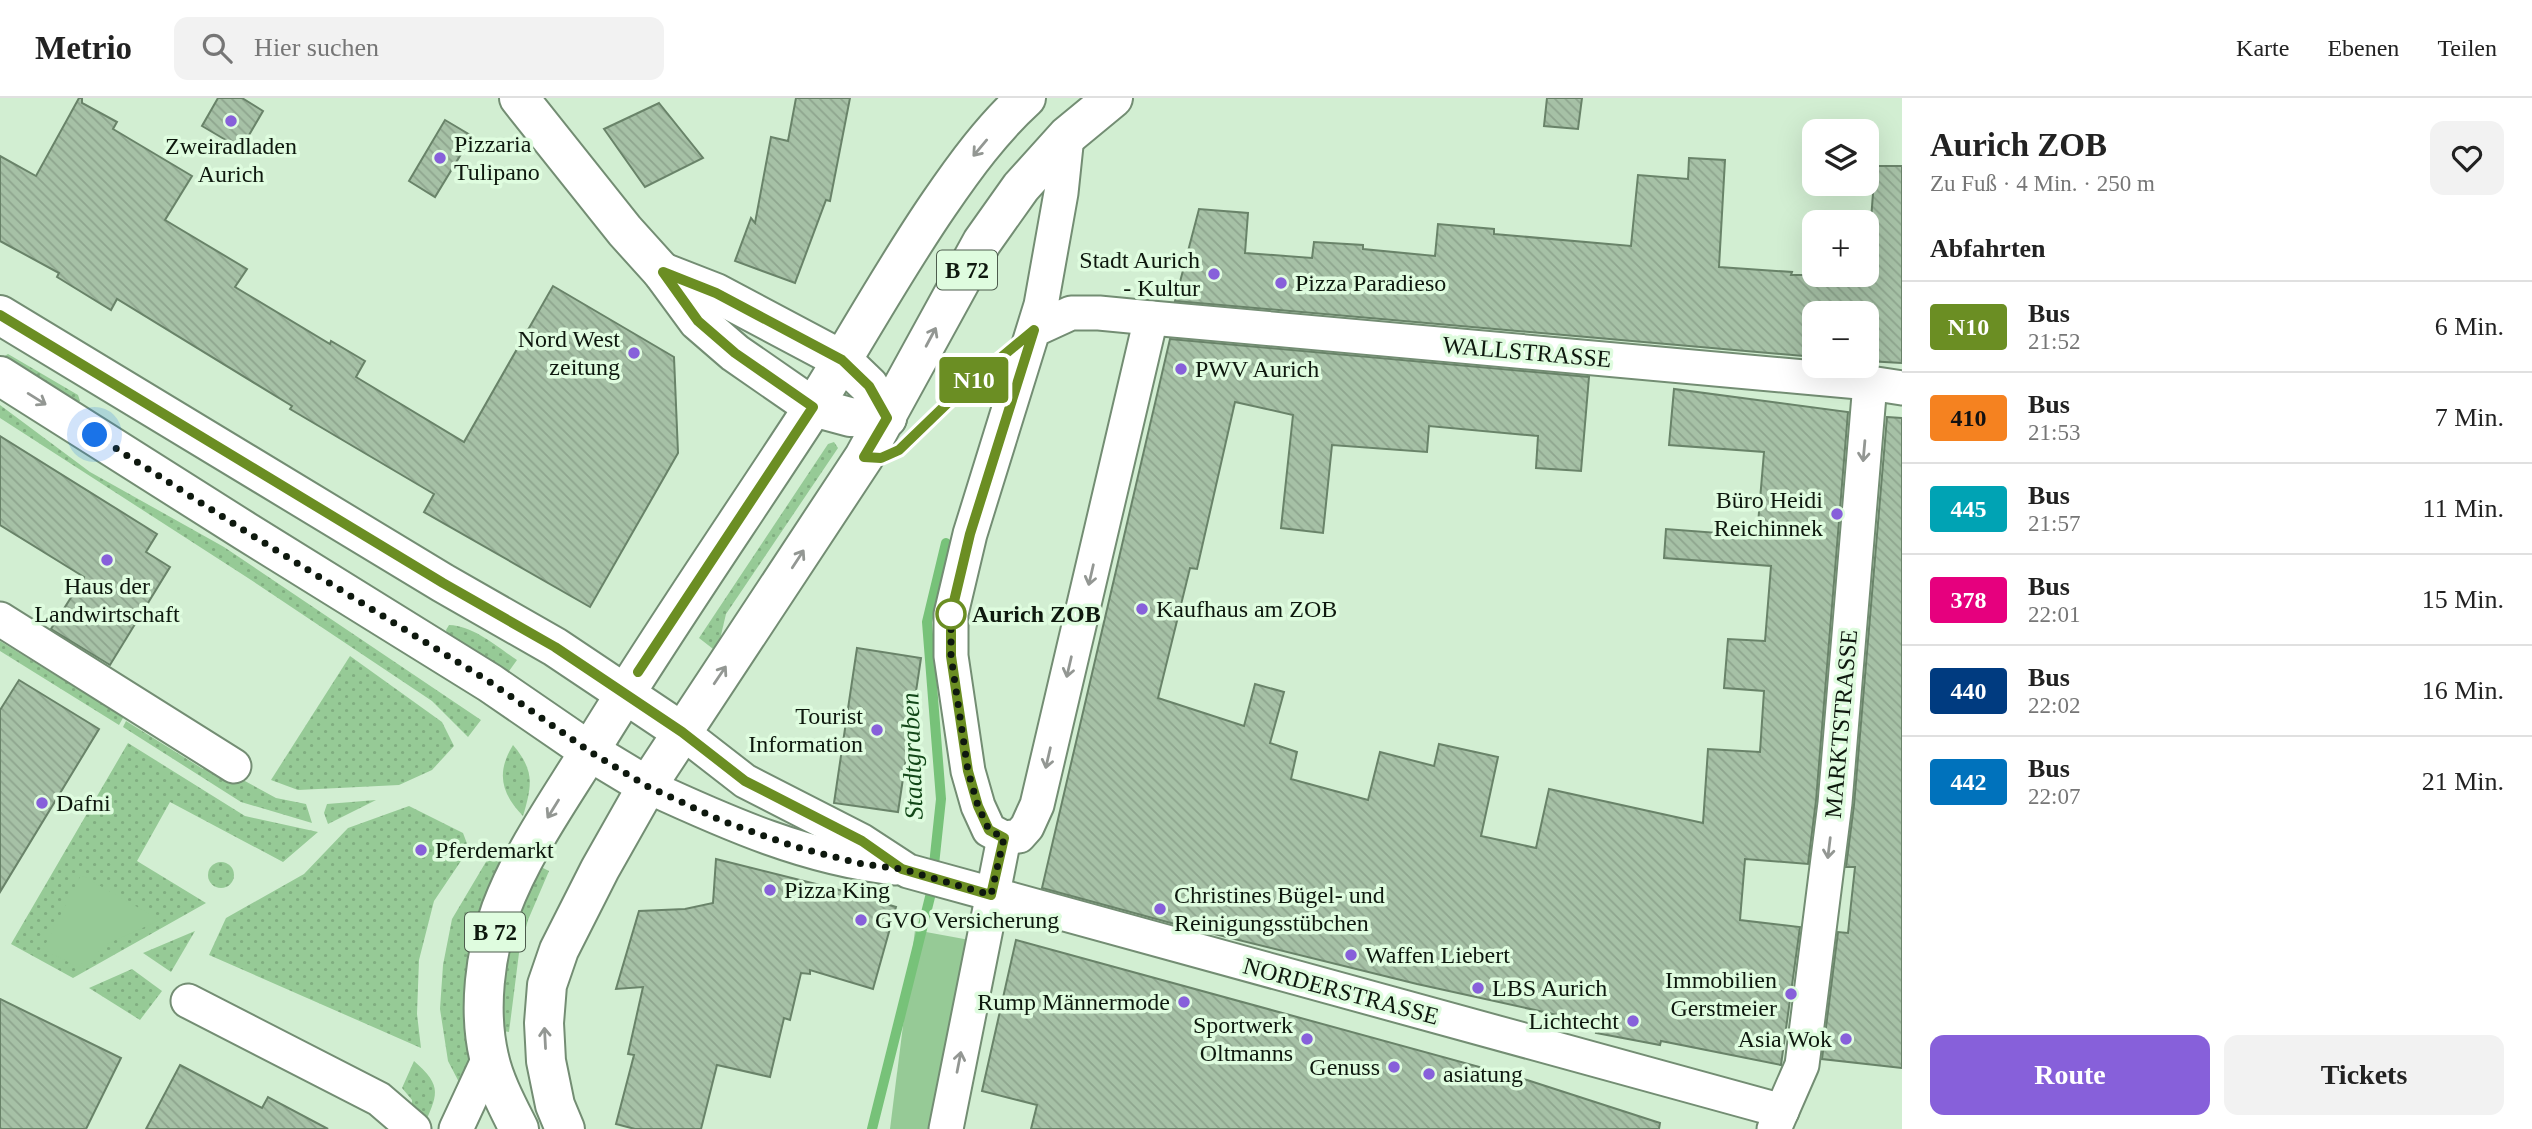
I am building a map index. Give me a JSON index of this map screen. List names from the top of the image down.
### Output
{
  "streets": {
    "main road": ["B 72"],
    "street": ["WALLSTRASSE", "MARKTSTRASSE", "NORDERSTRASSE"]
  },
  "crossings": [
    ["B 72", "NORDERSTRASSE"],
    ["WALLSTRASSE", "MARKTSTRASSE"],
    ["MARKTSTRASSE", "NORDERSTRASSE"]
  ],
  "one_way": ["MARKTSTRASSE"],
  "water": ["Stadtgraben"],
  "places": [
    "Zweiradladen Aurich",
    "Pizzaria Tulipano",
    "Stadt Aurich - Kultur",
    "Pizza Paradieso",
    "Nord West zeitung",
    "PWV Aurich",
    "Büro Heidi Reichinnek",
    "Haus der Landwirtschaft",
    "Kaufhaus am ZOB",
    "Aurich ZOB",
    "Tourist Information",
    "Dafni",
    "Pferdemarkt",
    "Pizza King",
    "Christines Bügel- und Reinigungsstübchen",
    "GVO Versicherung",
    "Waffen Liebert",
    "LBS Aurich",
    "Immobilien Gerstmeier",
    "Rump Männermode",
    "Lichtecht",
    "Sportwerk Oltmanns",
    "Asia Wok",
    "Genuss",
    "asiatung"
  ],
  "lines": ["bus line N10"],
  "page": {
    "header": "Metrio",
    "search": "Hier suchen",
    "nav": ["Karte", "Ebenen", "Teilen"],
    "on_map": "N10",
    "heading": [
      ["Aurich ZOB", "Zu Fuß · 4 Min. · 250 m"],
      "Abfahrten"
    ],
    "map_buttons": ["+", "−"],
    "list": [
      {
        "mark": "N10",
        "name": "Bus",
        "note": "21:52",
        "value": "6 Min."
      },
      {
        "mark": "410",
        "name": "Bus",
        "note": "21:53",
        "value": "7 Min."
      },
      {
        "mark": "445",
        "name": "Bus",
        "note": "21:57",
        "value": "11 Min."
      },
      {
        "mark": "378",
        "name": "Bus",
        "note": "22:01",
        "value": "15 Min."
      },
      {
        "mark": "440",
        "name": "Bus",
        "note": "22:02",
        "value": "16 Min."
      },
      {
        "mark": "442",
        "name": "Bus",
        "note": "22:07",
        "value": "21 Min."
      }
    ],
    "buttons": ["Route", "Tickets"]
  }
}
